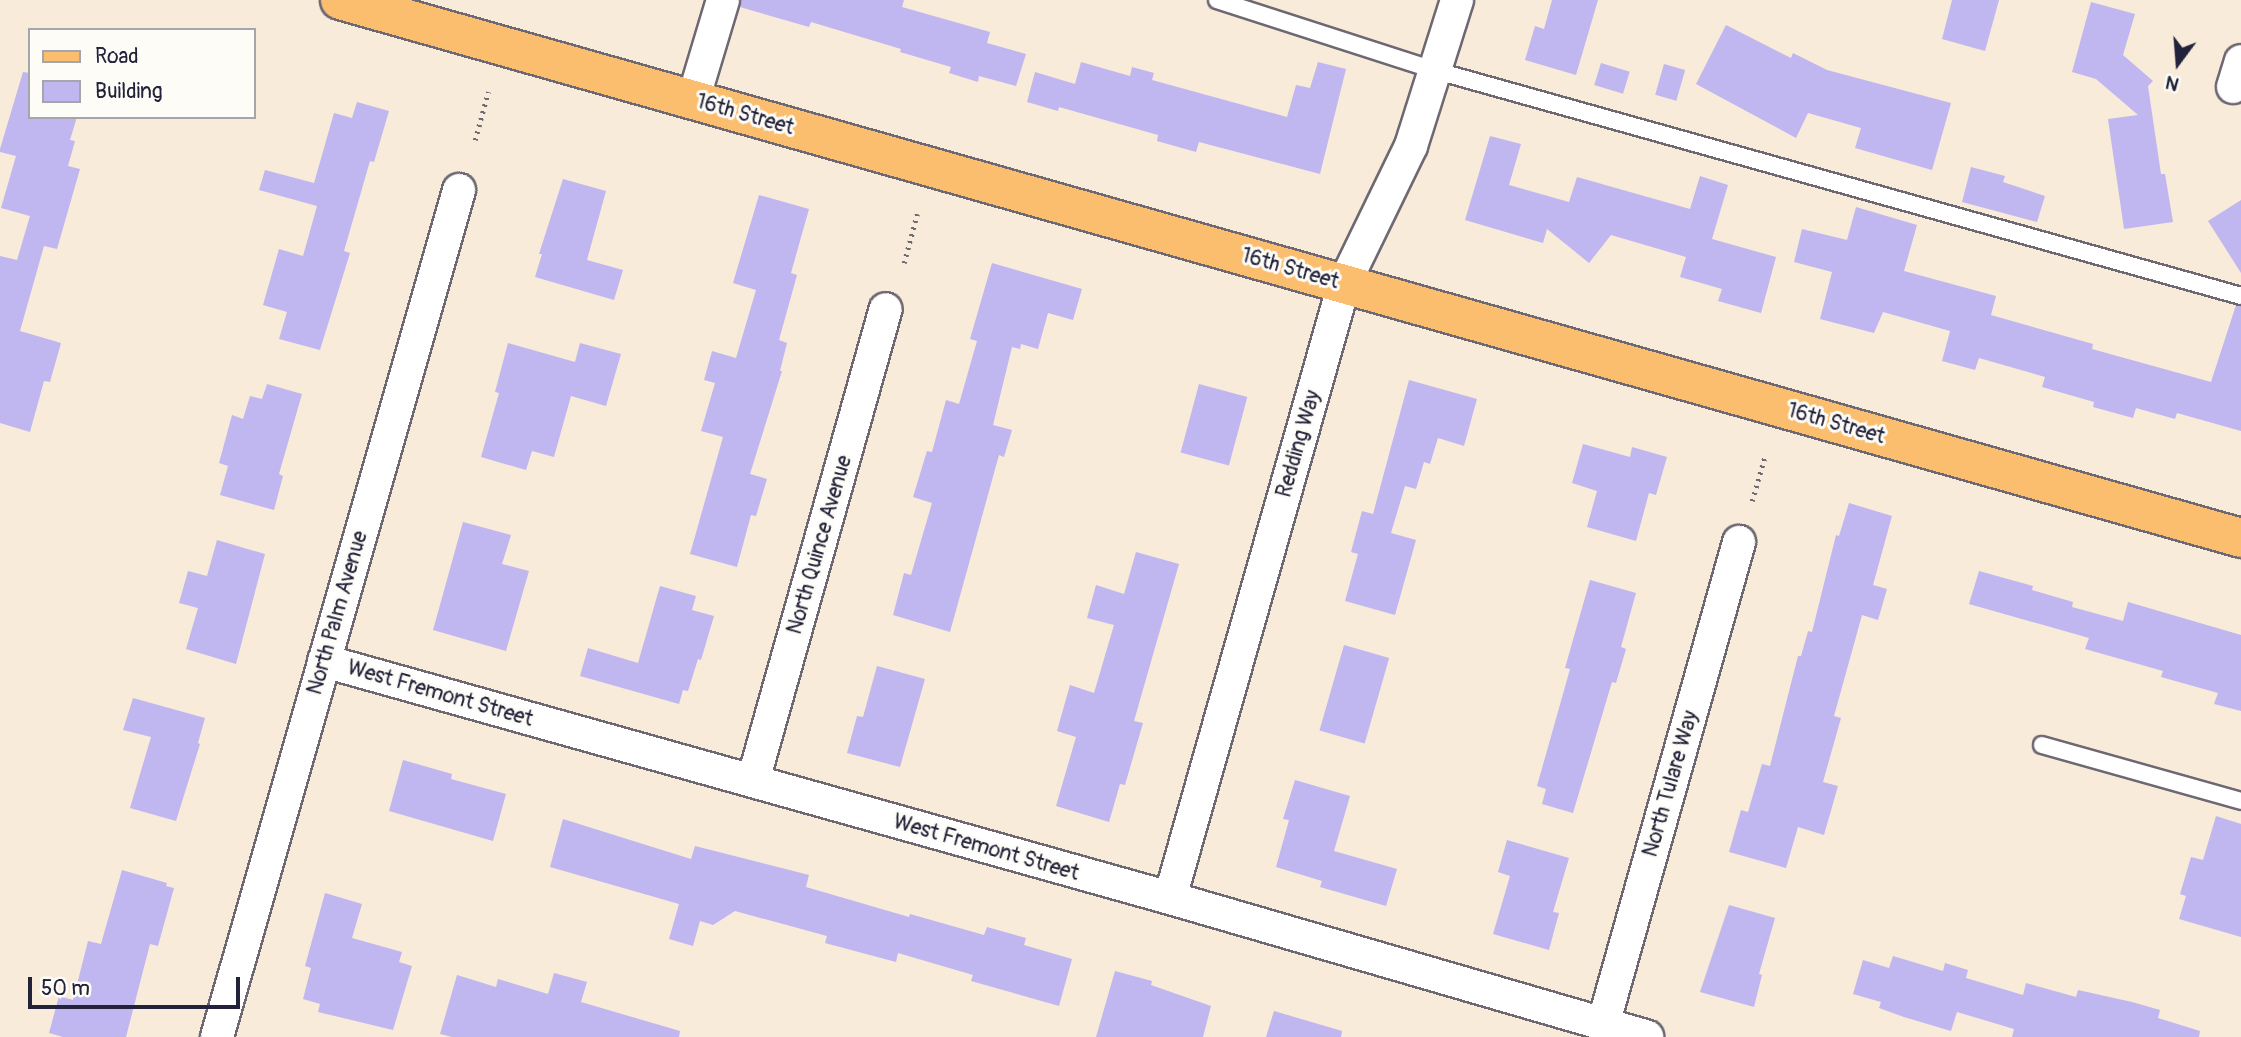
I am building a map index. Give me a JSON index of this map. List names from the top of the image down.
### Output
{
  "streets": {
    "main road": ["16th Street"],
    "street": [
      "Redding Way",
      "North Quince Avenue",
      "North Palm Avenue",
      "West Fremont Street",
      "North Tulare Way"
    ]
  },
  "crossings": [
    ["16th Street", "Redding Way"],
    ["Redding Way", "West Fremont Street"],
    ["North Quince Avenue", "West Fremont Street"],
    ["North Palm Avenue", "West Fremont Street"],
    ["West Fremont Street", "North Tulare Way"]
  ],
  "legend": ["Road", "Building"],
  "scale_bar": "50 m",
  "north": "bottom"
}
